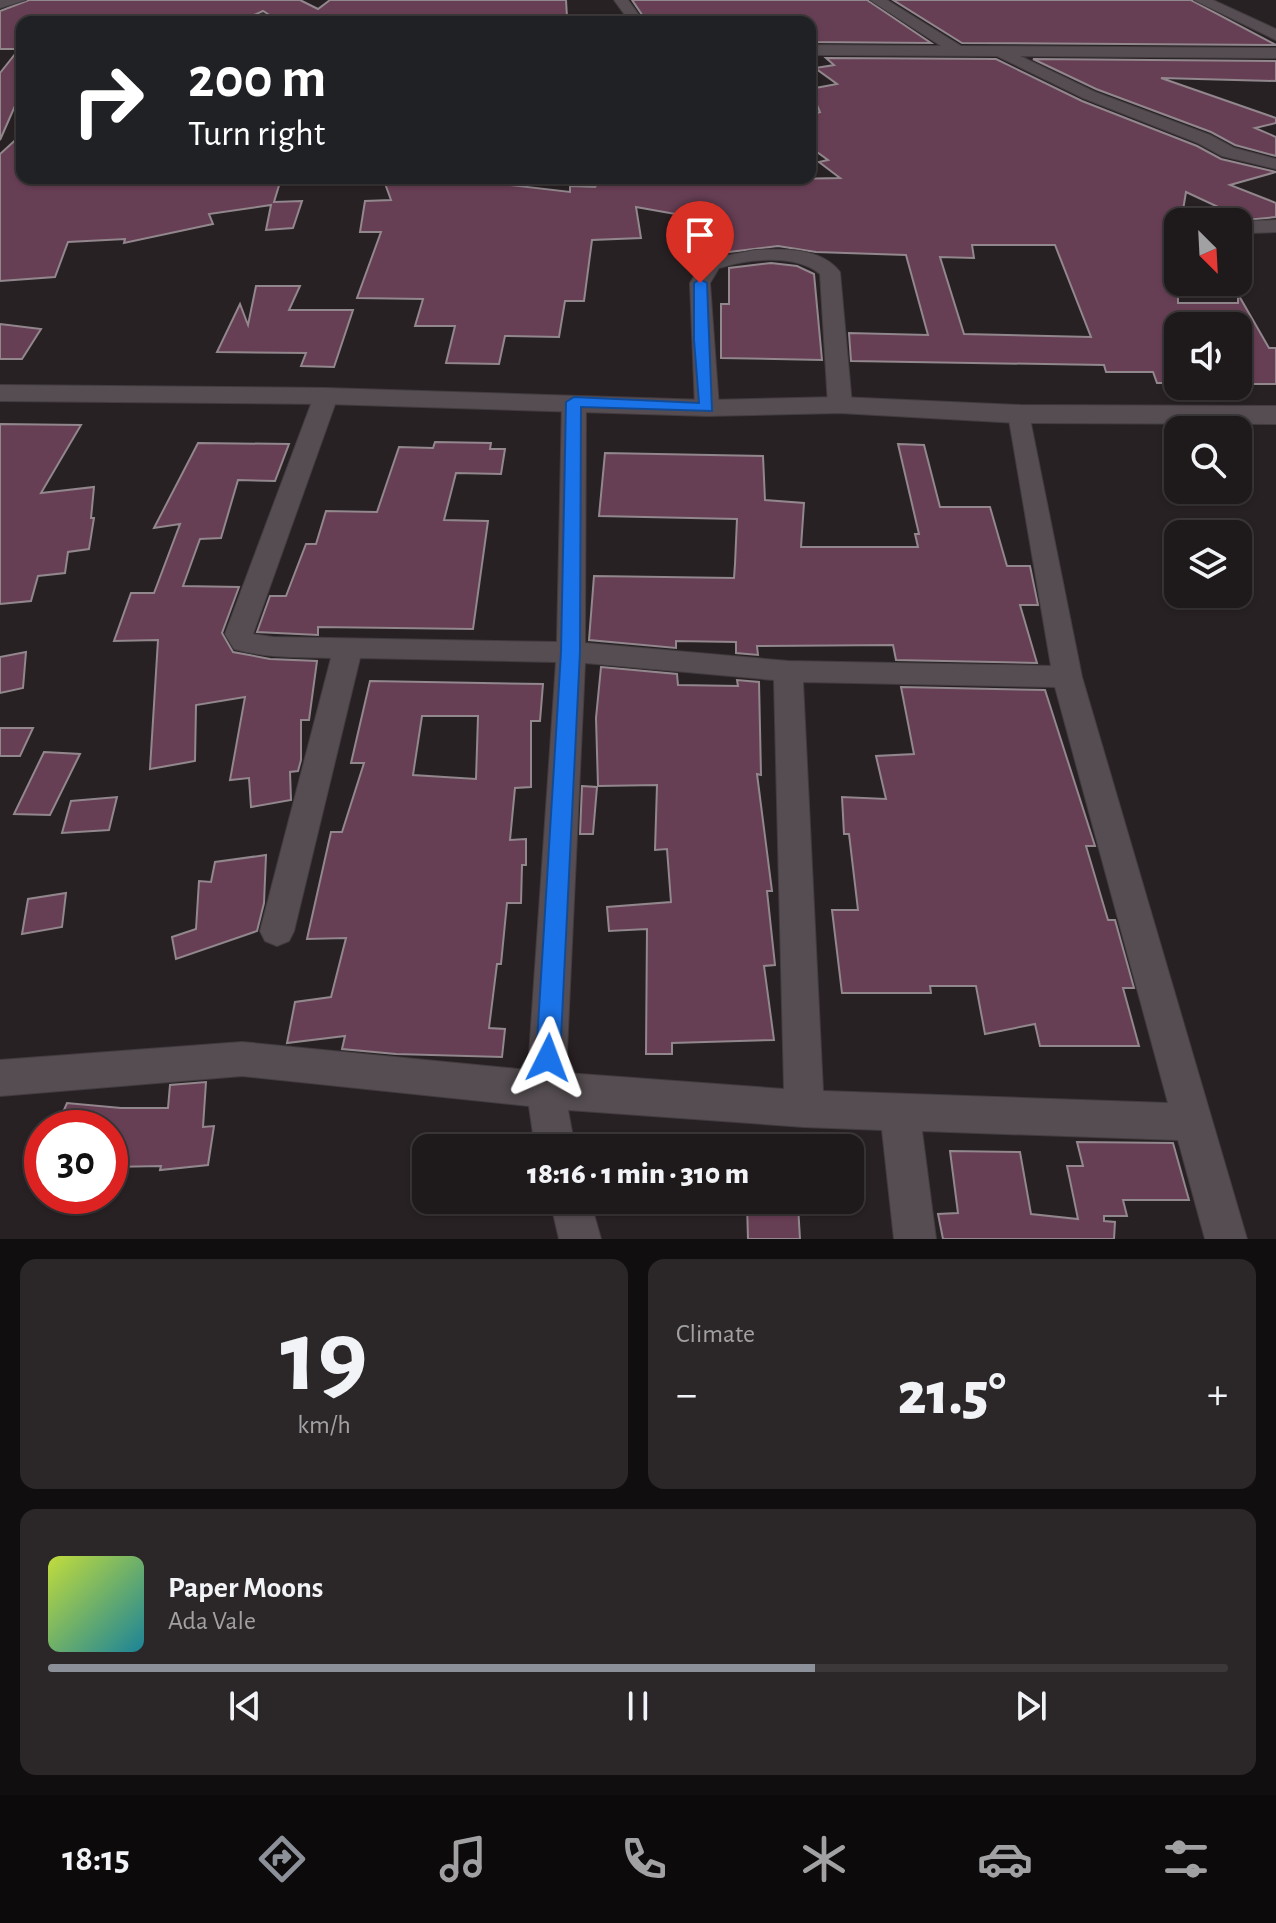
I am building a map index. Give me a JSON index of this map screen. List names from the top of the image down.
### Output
{
  "north": "bottom right",
  "page": {
    "turn": ["200 m", "Turn right"],
    "limit": "30",
    "trip": "18:16 · 1 min · 310 m",
    "tile": [
      ["19", "km/h"],
      "Climate"
    ],
    "heat": ["−", "21.5°", "+"],
    "song": ["Paper Moons", "Ada Vale"],
    "tabs": "18:15"
  }
}
